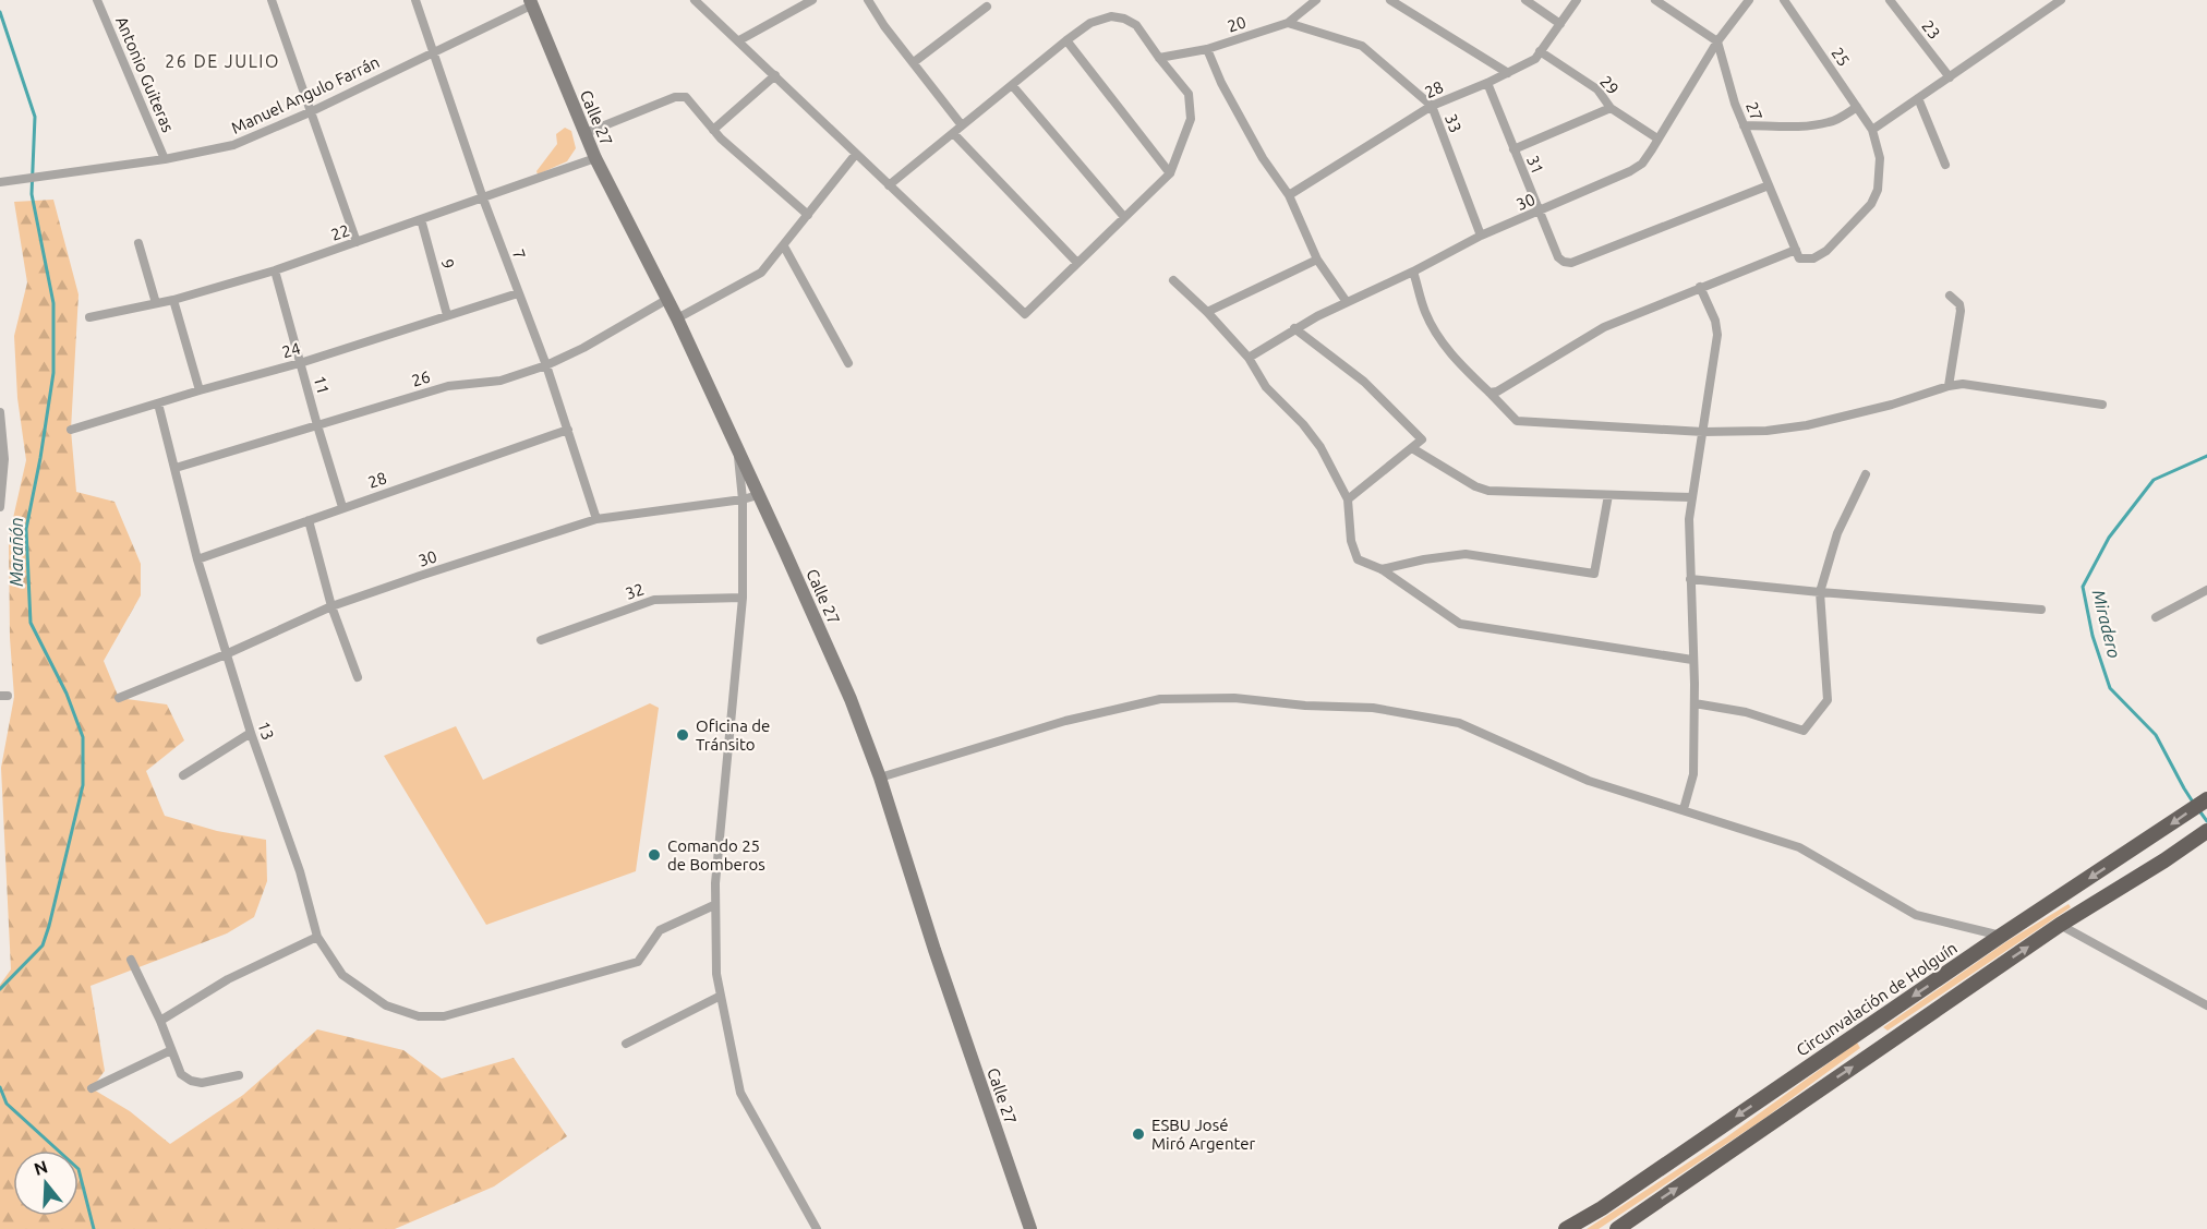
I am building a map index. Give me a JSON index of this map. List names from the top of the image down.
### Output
{
  "streets": {
    "highway": ["Circunvalación de Holguín"],
    "main road": ["Calle 27"],
    "street": [
      "20",
      "23",
      "25",
      "Antonio Guiteras",
      "29",
      "28",
      "Manuel Angulo Farrán",
      "27",
      "33",
      "31",
      "30",
      "22",
      "7",
      "9",
      "24",
      "26",
      "11",
      "32",
      "13"
    ]
  },
  "crossings": [
    ["20", "33"],
    ["Antonio Guiteras", "Manuel Angulo Farrán"],
    ["29", "28"],
    ["29", "30"],
    ["28", "33"],
    ["28", "31"],
    ["28", "7"],
    ["28", "11"],
    ["28", "13"],
    ["Manuel Angulo Farrán", "Calle 27"],
    ["Manuel Angulo Farrán", "7"],
    ["27", "31"],
    ["27", "30"],
    ["Calle 27", "30"],
    ["Calle 27", "22"],
    ["Calle 27", "26"],
    ["33", "30"],
    ["31", "30"],
    ["30", "7"],
    ["30", "13"],
    ["22", "7"],
    ["22", "9"],
    ["22", "11"],
    ["7", "24"],
    ["7", "26"],
    ["9", "24"],
    ["24", "11"],
    ["24", "13"],
    ["26", "11"],
    ["26", "13"]
  ],
  "districts": ["26 DE JULIO"],
  "water": ["Marañón", "Miradero"],
  "places": ["Oficina de Tránsito", "Comando 25 de Bomberos", "ESBU José Miró Argenter"],
  "north": "top"
}
